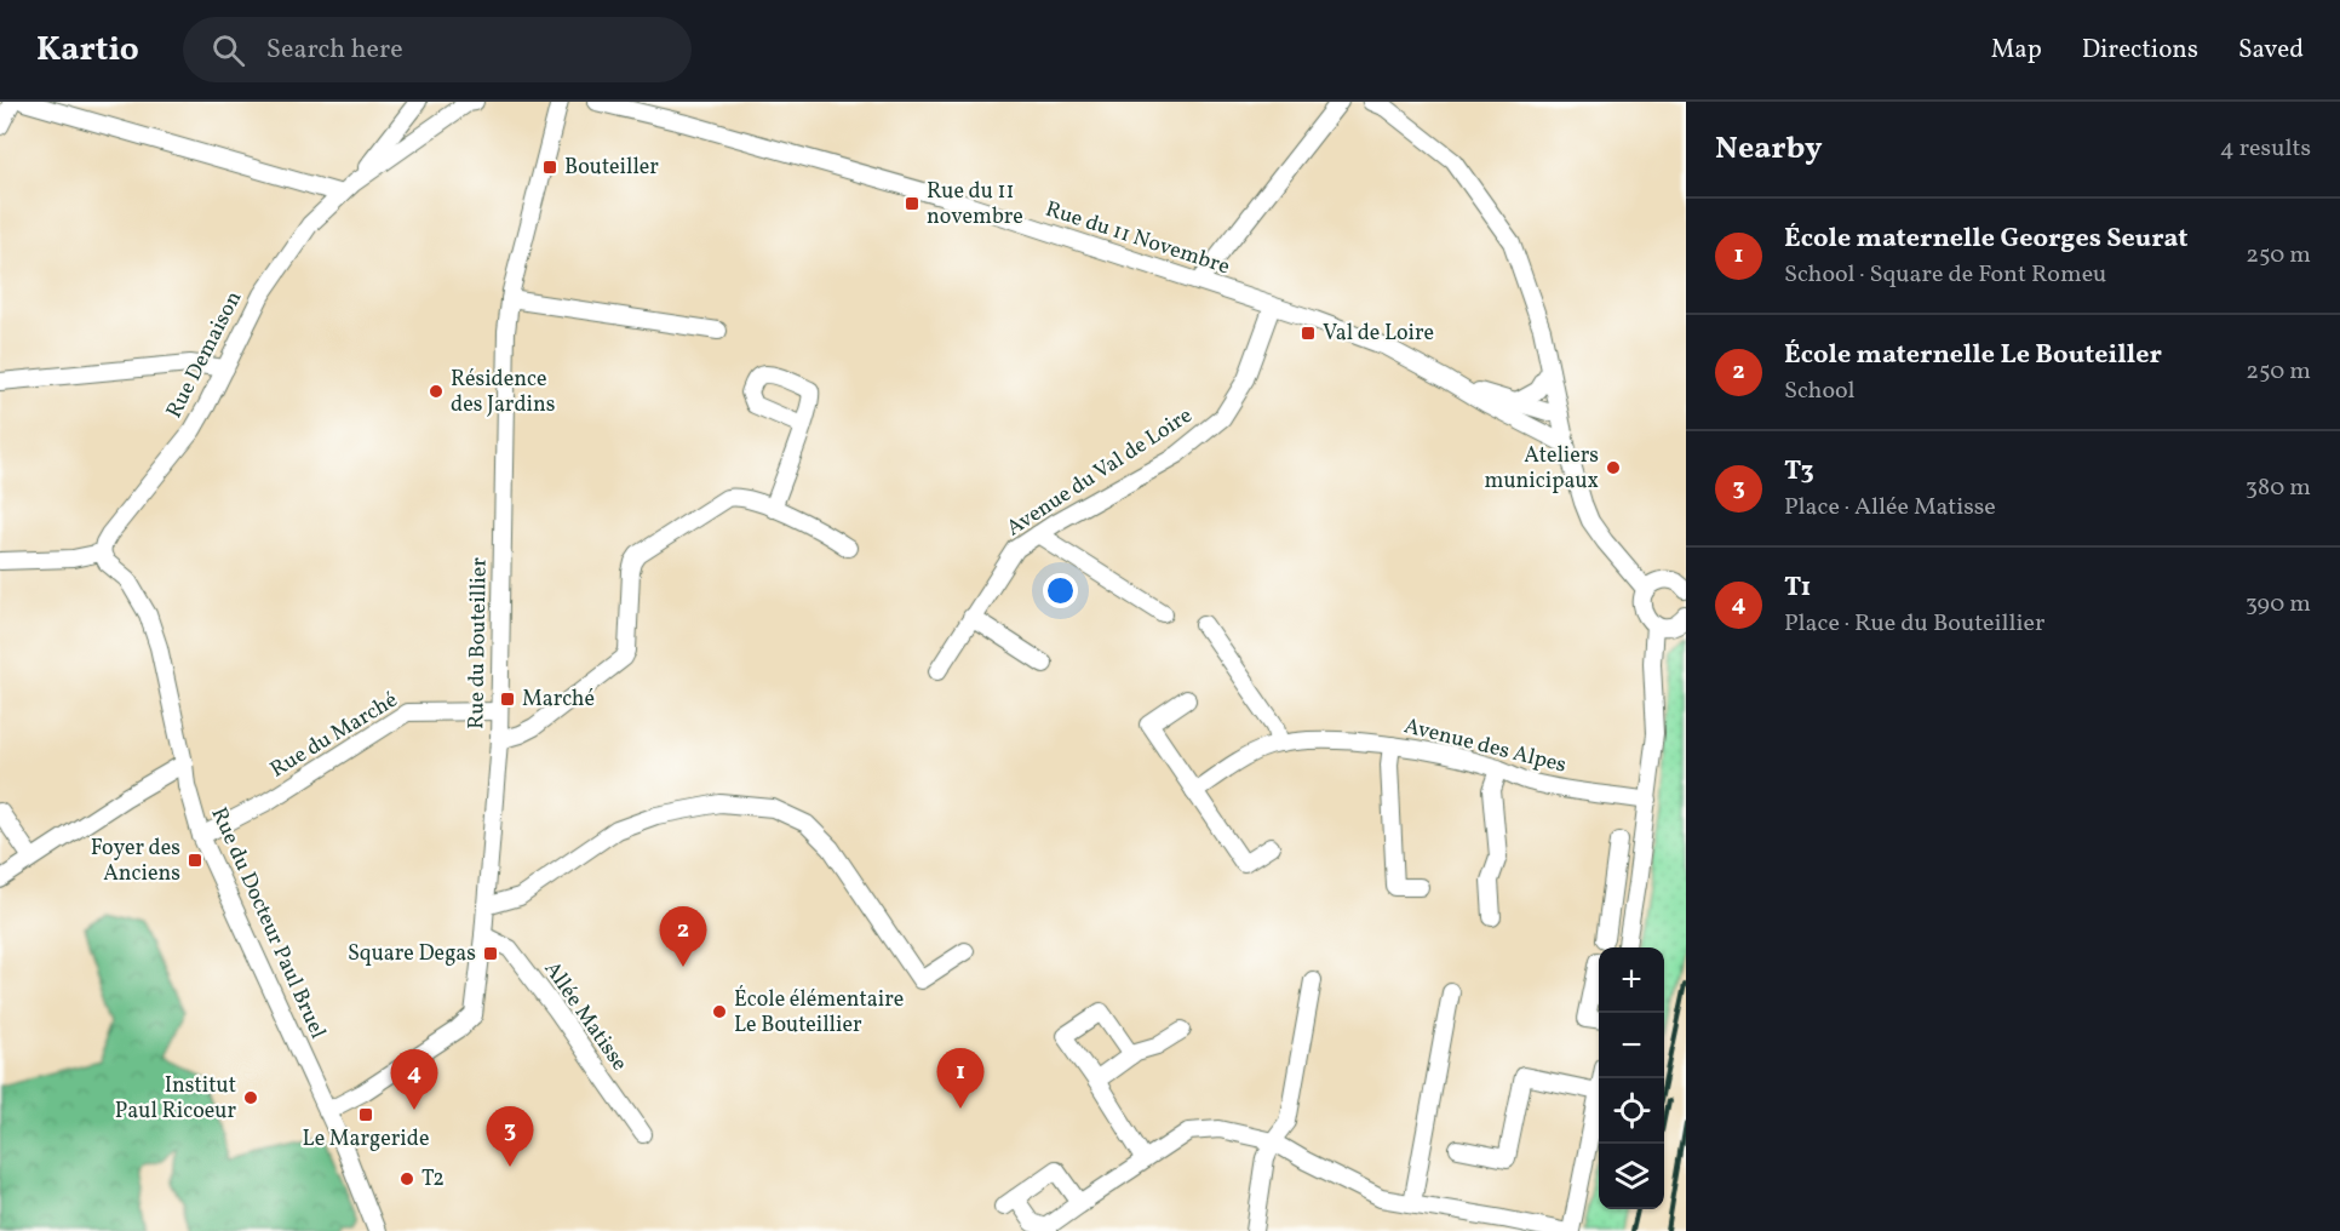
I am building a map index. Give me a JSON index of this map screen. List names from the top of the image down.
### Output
{
  "streets": {
    "street": [
      "Rue du 11 Novembre",
      "Rue Demaison",
      "Avenue du Val de Loire",
      "Rue du Bouteillier",
      "Rue du Marché",
      "Avenue des Alpes",
      "Rue du Docteur Paul Bruel",
      "Allée Matisse"
    ]
  },
  "crossings": [
    ["Rue du 11 Novembre", "Avenue du Val de Loire"],
    ["Rue Demaison", "Rue du Docteur Paul Bruel"],
    ["Rue du Bouteillier", "Rue du Marché"],
    ["Rue du Bouteillier", "Rue du Docteur Paul Bruel"],
    ["Rue du Bouteillier", "Allée Matisse"],
    ["Rue du Marché", "Rue du Docteur Paul Bruel"]
  ],
  "places": {
    "transit": [
      "Bouteiller",
      "Rue du 11 novembre",
      "Val de Loire",
      "Marché",
      "Foyer des Anciens",
      "Square Degas",
      "Le Margeride"
    ],
    "other": [
      "Résidence des Jardins",
      "Ateliers municipaux",
      "École élémentaire Le Bouteillier",
      "Institut Paul Ricoeur",
      "T2"
    ]
  },
  "page": {
    "header": "Kartio",
    "search": "Search here",
    "nav": ["Map", "Directions", "Saved"],
    "heading": ["Nearby", "4 results"],
    "list": [
      {
        "mark": "1",
        "name": "École maternelle Georges Seurat",
        "note": "School · Square de Font Romeu",
        "value": "250 m"
      },
      {
        "mark": "2",
        "name": "École maternelle Le Bouteiller",
        "note": "School",
        "value": "250 m"
      },
      {
        "mark": "3",
        "name": "T3",
        "note": "Place · Allée Matisse",
        "value": "380 m"
      },
      {
        "mark": "4",
        "name": "T1",
        "note": "Place · Rue du Bouteillier",
        "value": "390 m"
      }
    ],
    "pins": [
      "2",
      "1",
      "4",
      "3"
    ],
    "map_buttons": ["+", "−"]
  }
}
